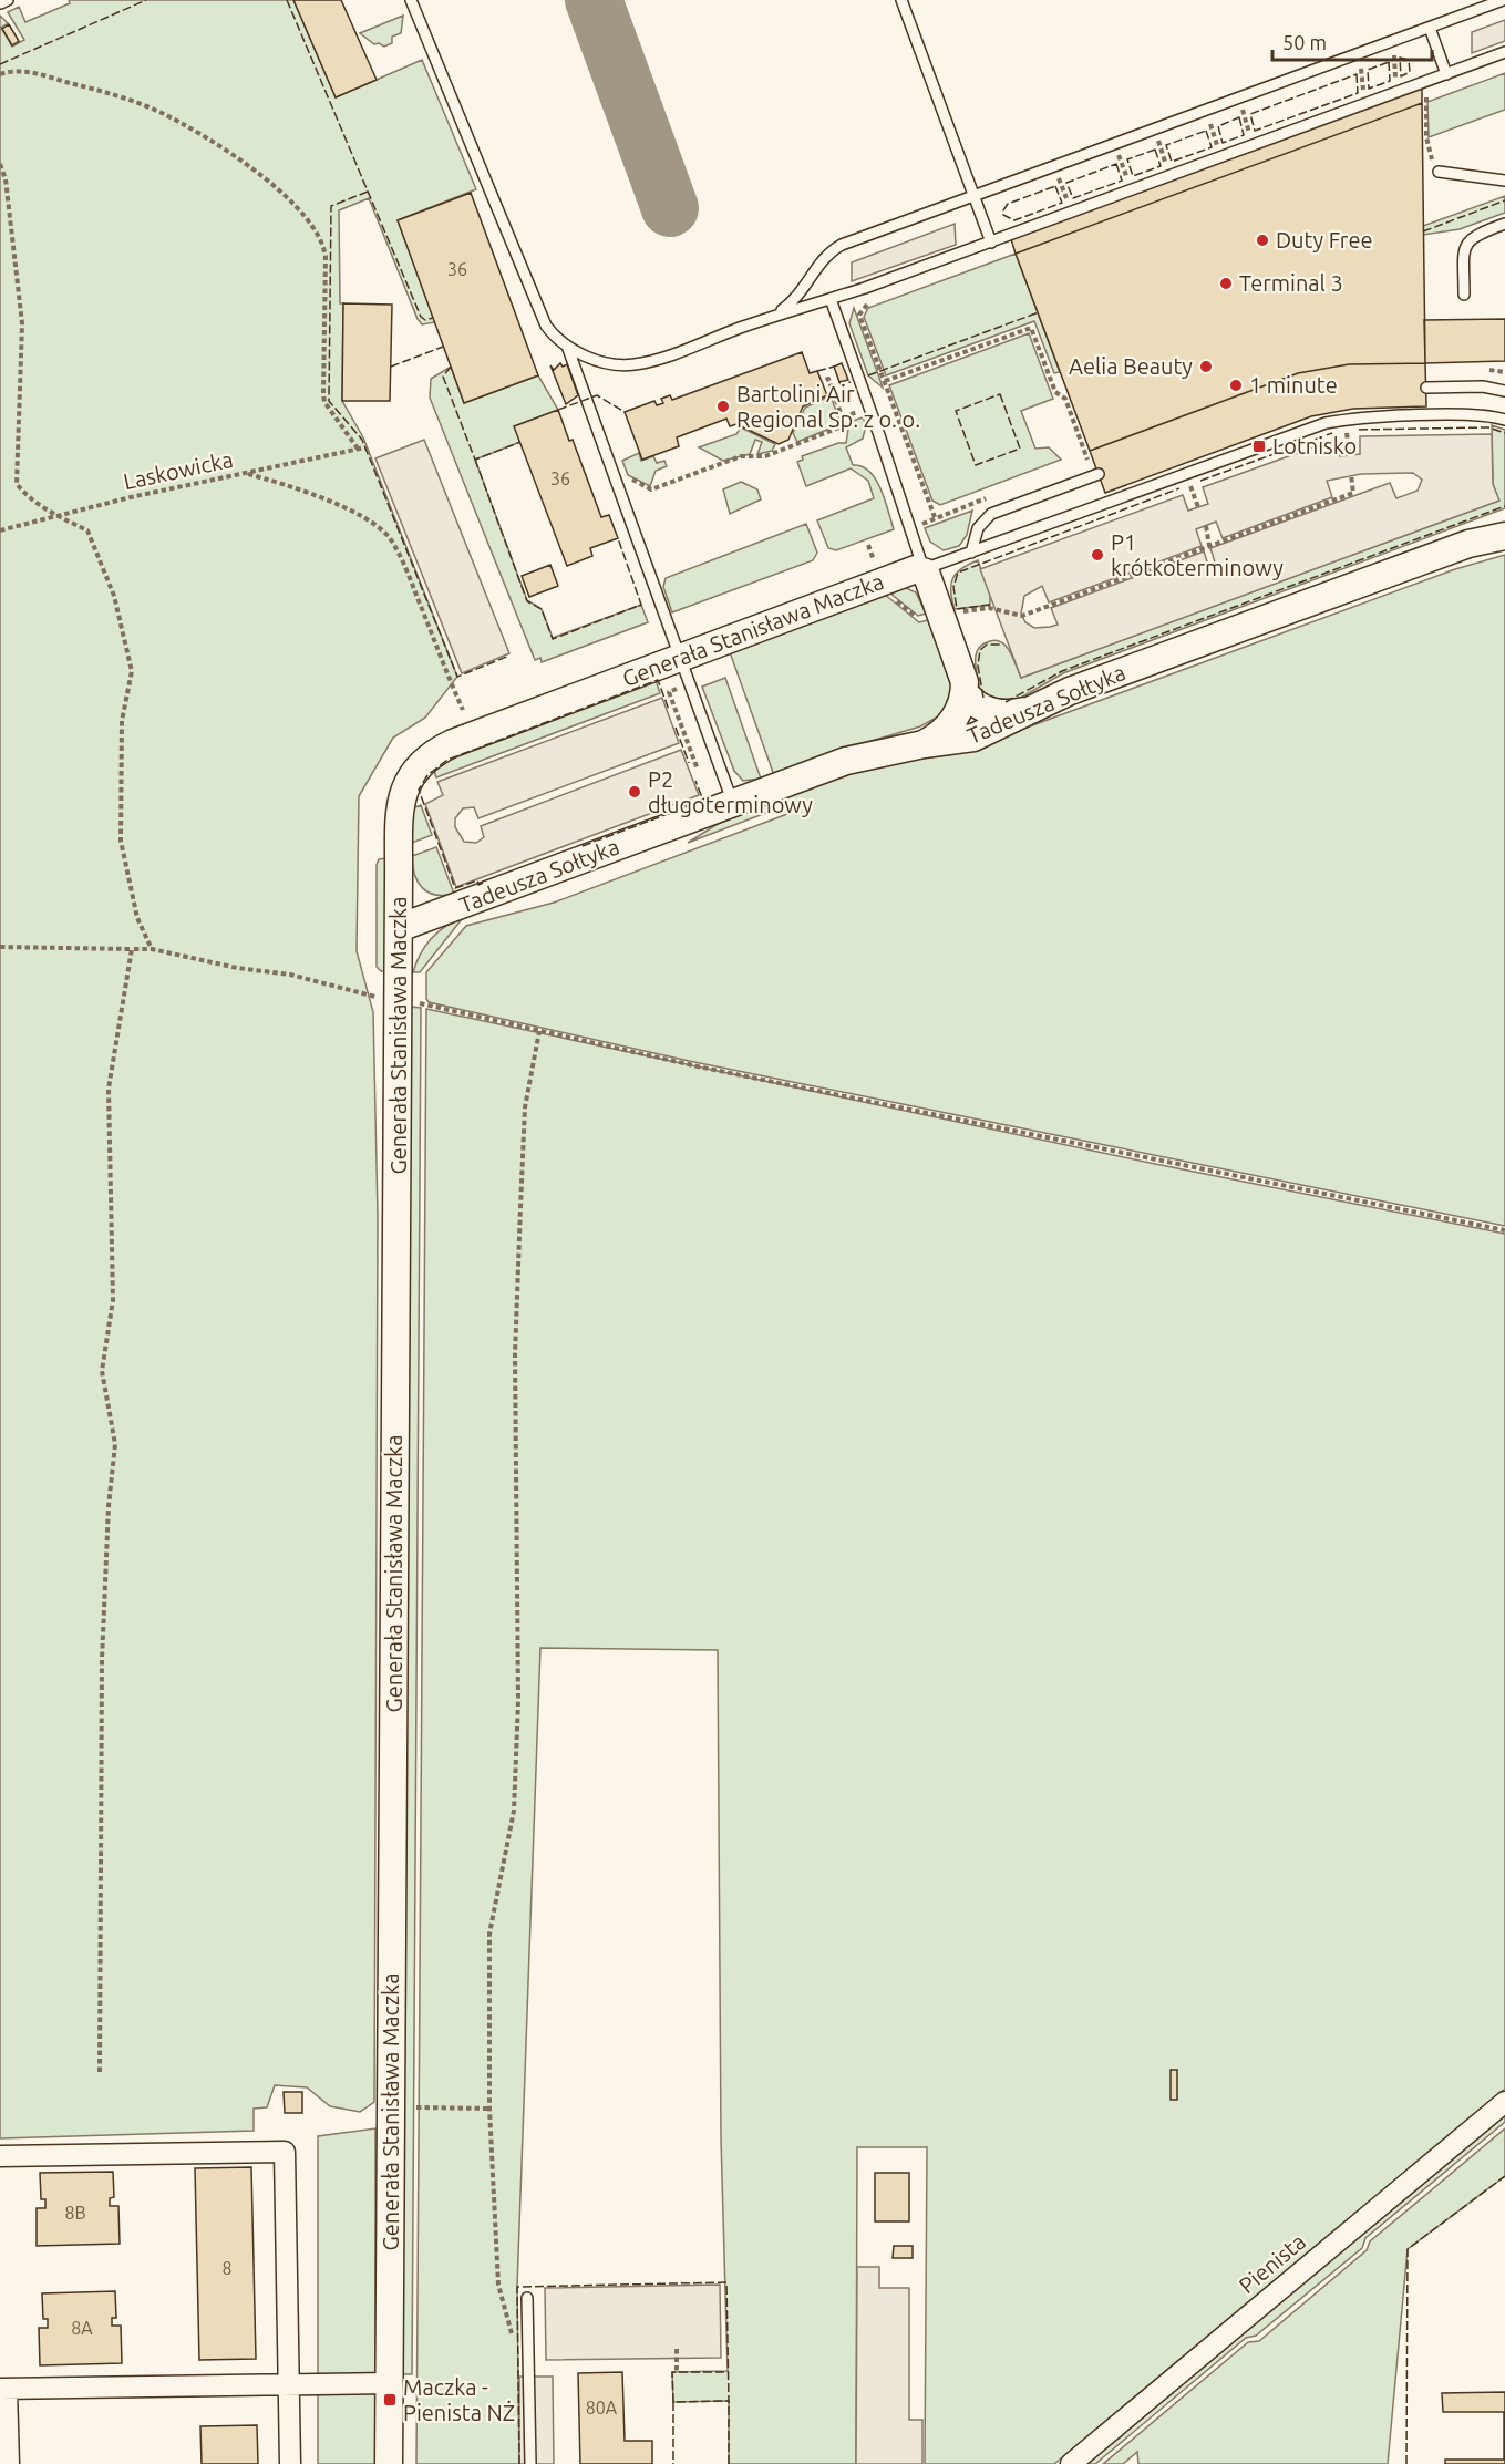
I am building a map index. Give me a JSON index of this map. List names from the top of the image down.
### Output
{
  "streets": {
    "street": ["Generała Stanisława Maczka", "Tadeusza Sołtyka", "Pienista"],
    "path": ["Laskowicka"]
  },
  "crossings": [
    ["Generała Stanisława Maczka", "Tadeusza Sołtyka"]
  ],
  "places": {
    "other": [
      "Duty Free",
      "Terminal 3",
      "Aelia Beauty",
      "1 minute",
      "Bartolini Air Regional Sp. z o. o.",
      "P1 krótkoterminowy",
      "P2 długoterminowy"
    ],
    "transit": ["Lotnisko", "Maczka - Pienista NŻ"]
  },
  "house_numbers": [
    "36",
    "36",
    "8B",
    "8",
    "8A",
    "80A"
  ],
  "scale_bar": "50 m"
}
